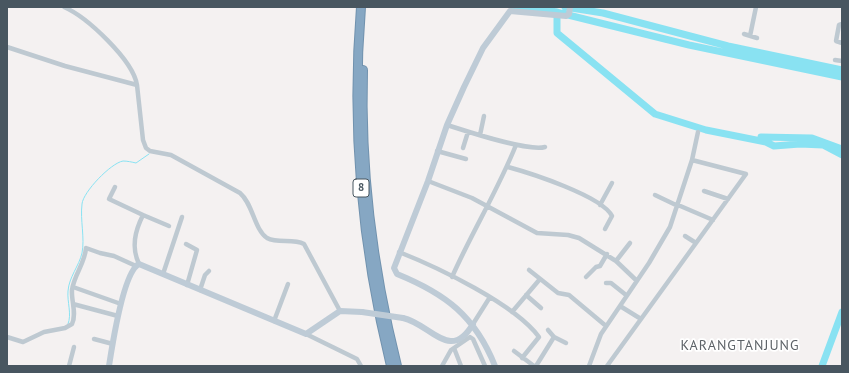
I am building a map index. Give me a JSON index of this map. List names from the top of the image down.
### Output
{
  "streets": {
    "highway": ["8"]
  },
  "districts": ["KARANGTANJUNG"]
}
